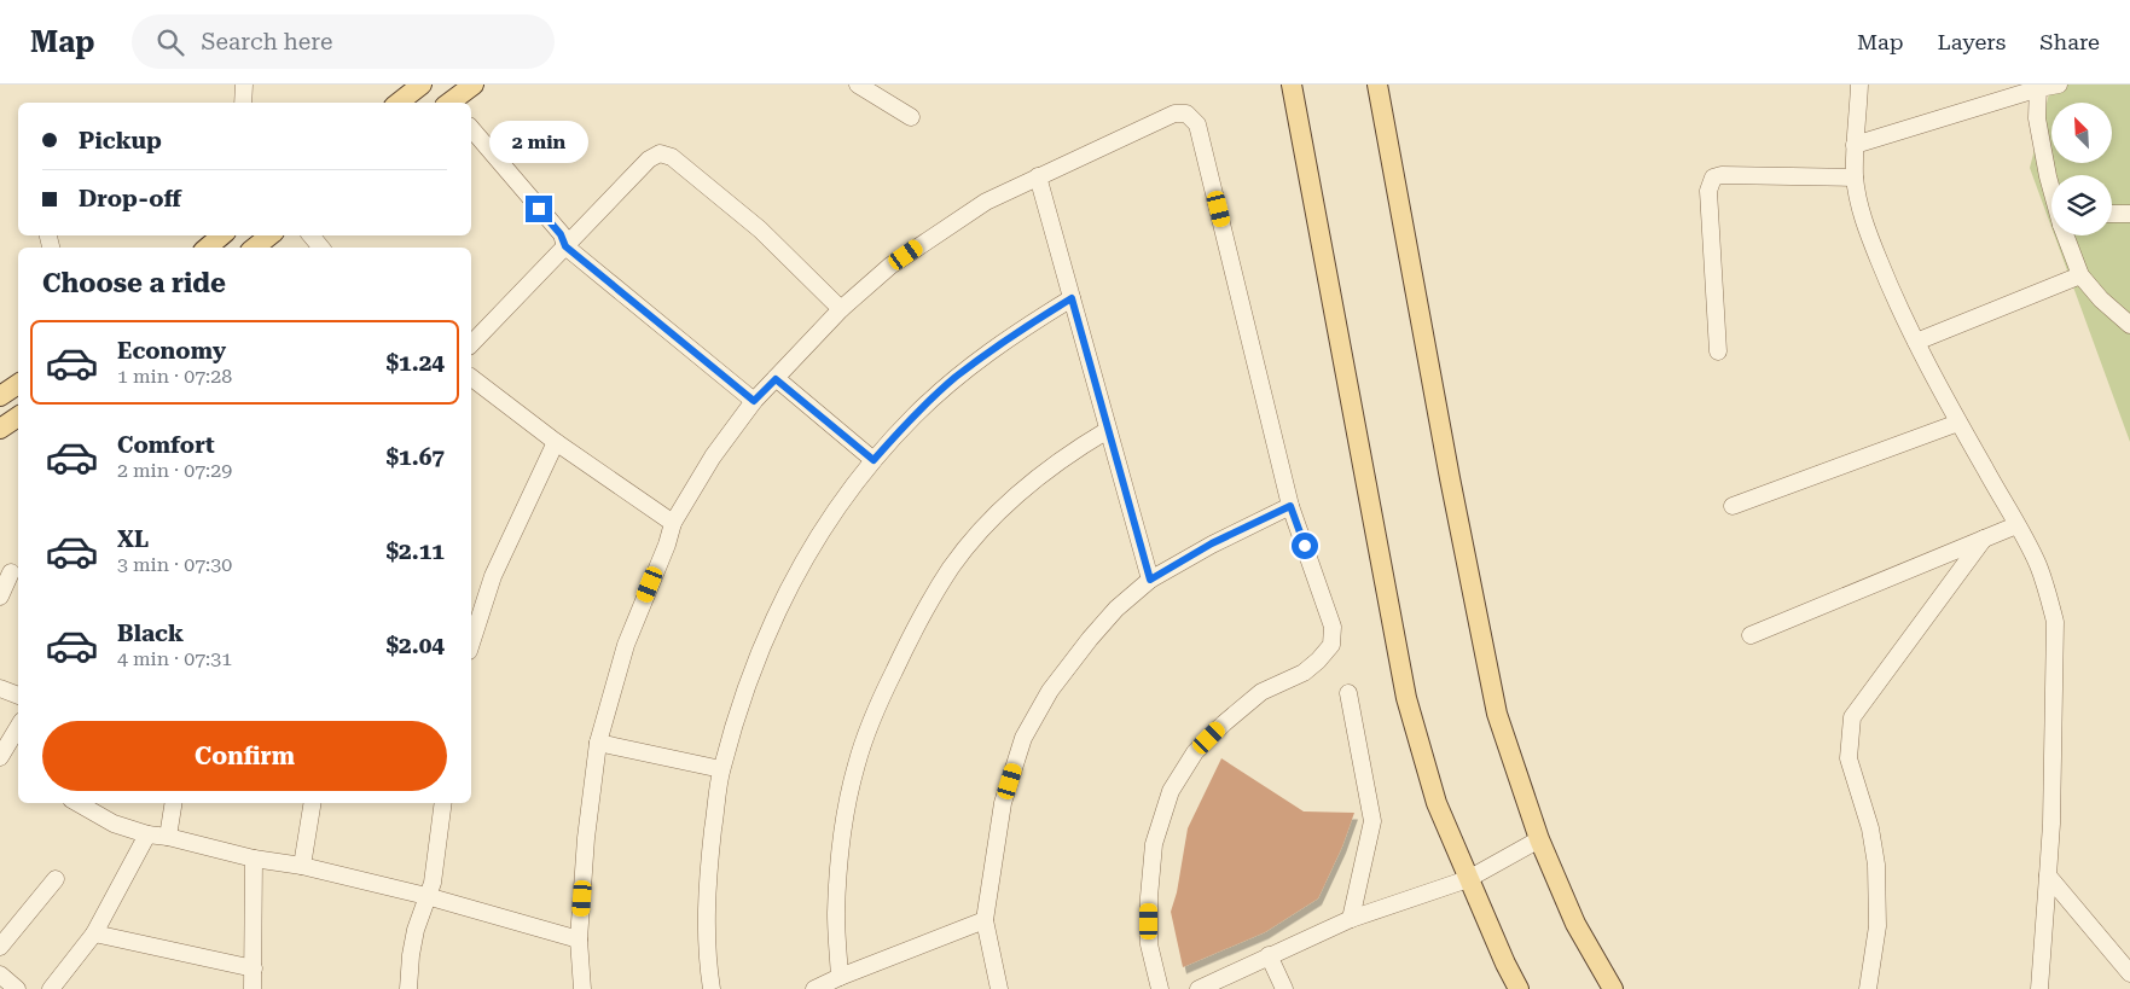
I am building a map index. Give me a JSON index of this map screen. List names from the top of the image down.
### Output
{
  "north": "top left",
  "page": {
    "header": "Map",
    "search": "Search here",
    "nav": ["Map", "Layers", "Share"],
    "banner": ["Pickup", "Drop-off"],
    "bubble": "2 min",
    "heading": "Choose a ride",
    "list": [
      {
        "name": "Economy",
        "note": "1 min · 07:28",
        "value": "$1.24"
      },
      {
        "name": "Comfort",
        "note": "2 min · 07:29",
        "value": "$1.67"
      },
      {
        "name": "XL",
        "note": "3 min · 07:30",
        "value": "$2.11"
      },
      {
        "name": "Black",
        "note": "4 min · 07:31",
        "value": "$2.04"
      }
    ],
    "buttons": "Confirm"
  }
}
